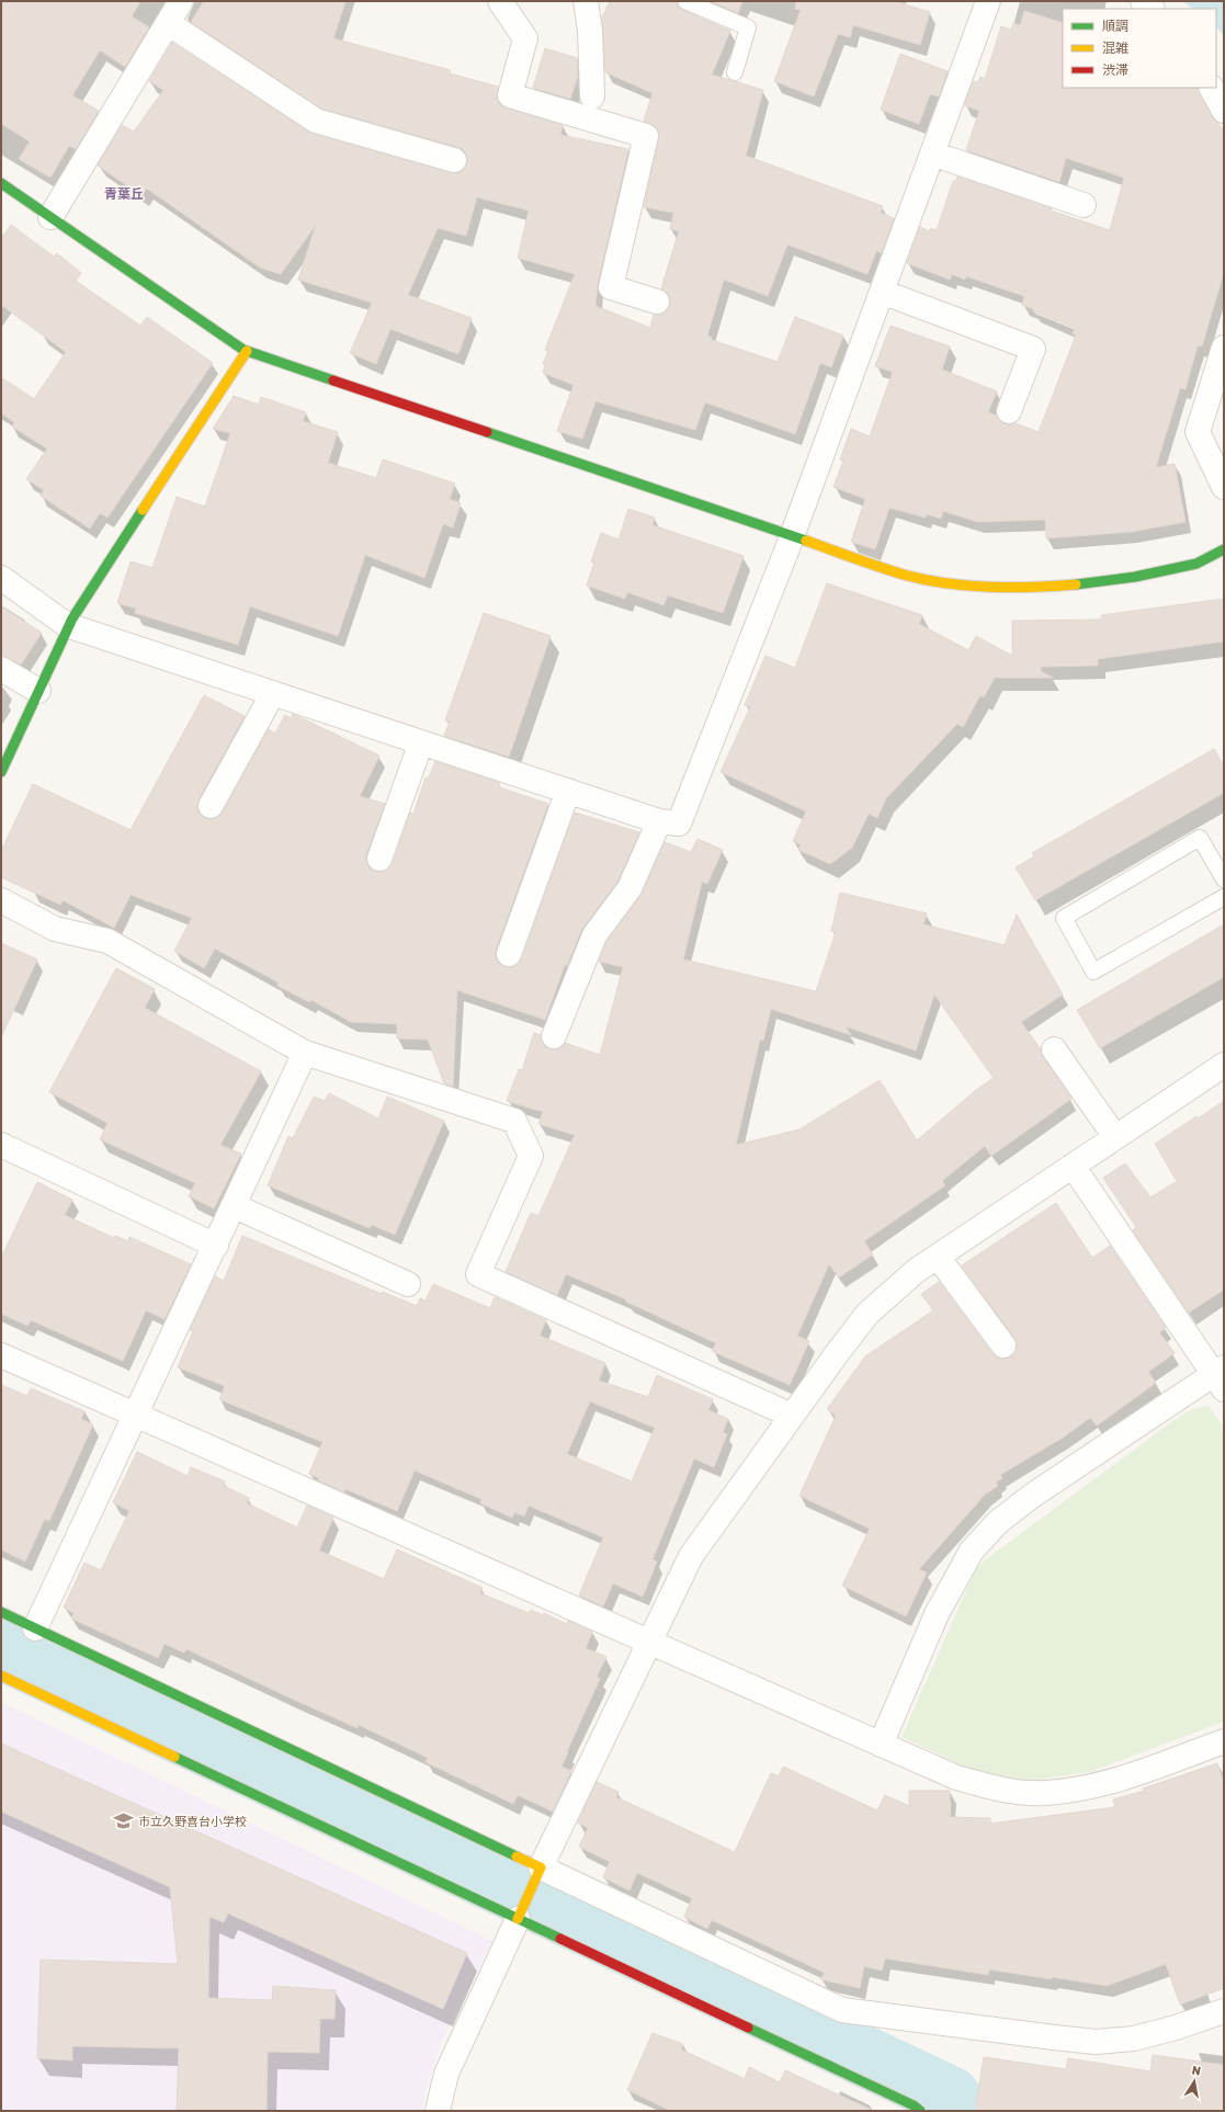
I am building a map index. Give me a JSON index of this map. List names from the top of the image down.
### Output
{
  "districts": ["青葉丘"],
  "places": {
    "school or university": ["市立久野喜台小学校"]
  },
  "legend": ["順調", "混雑", "渋滞"],
  "north": "top"
}
